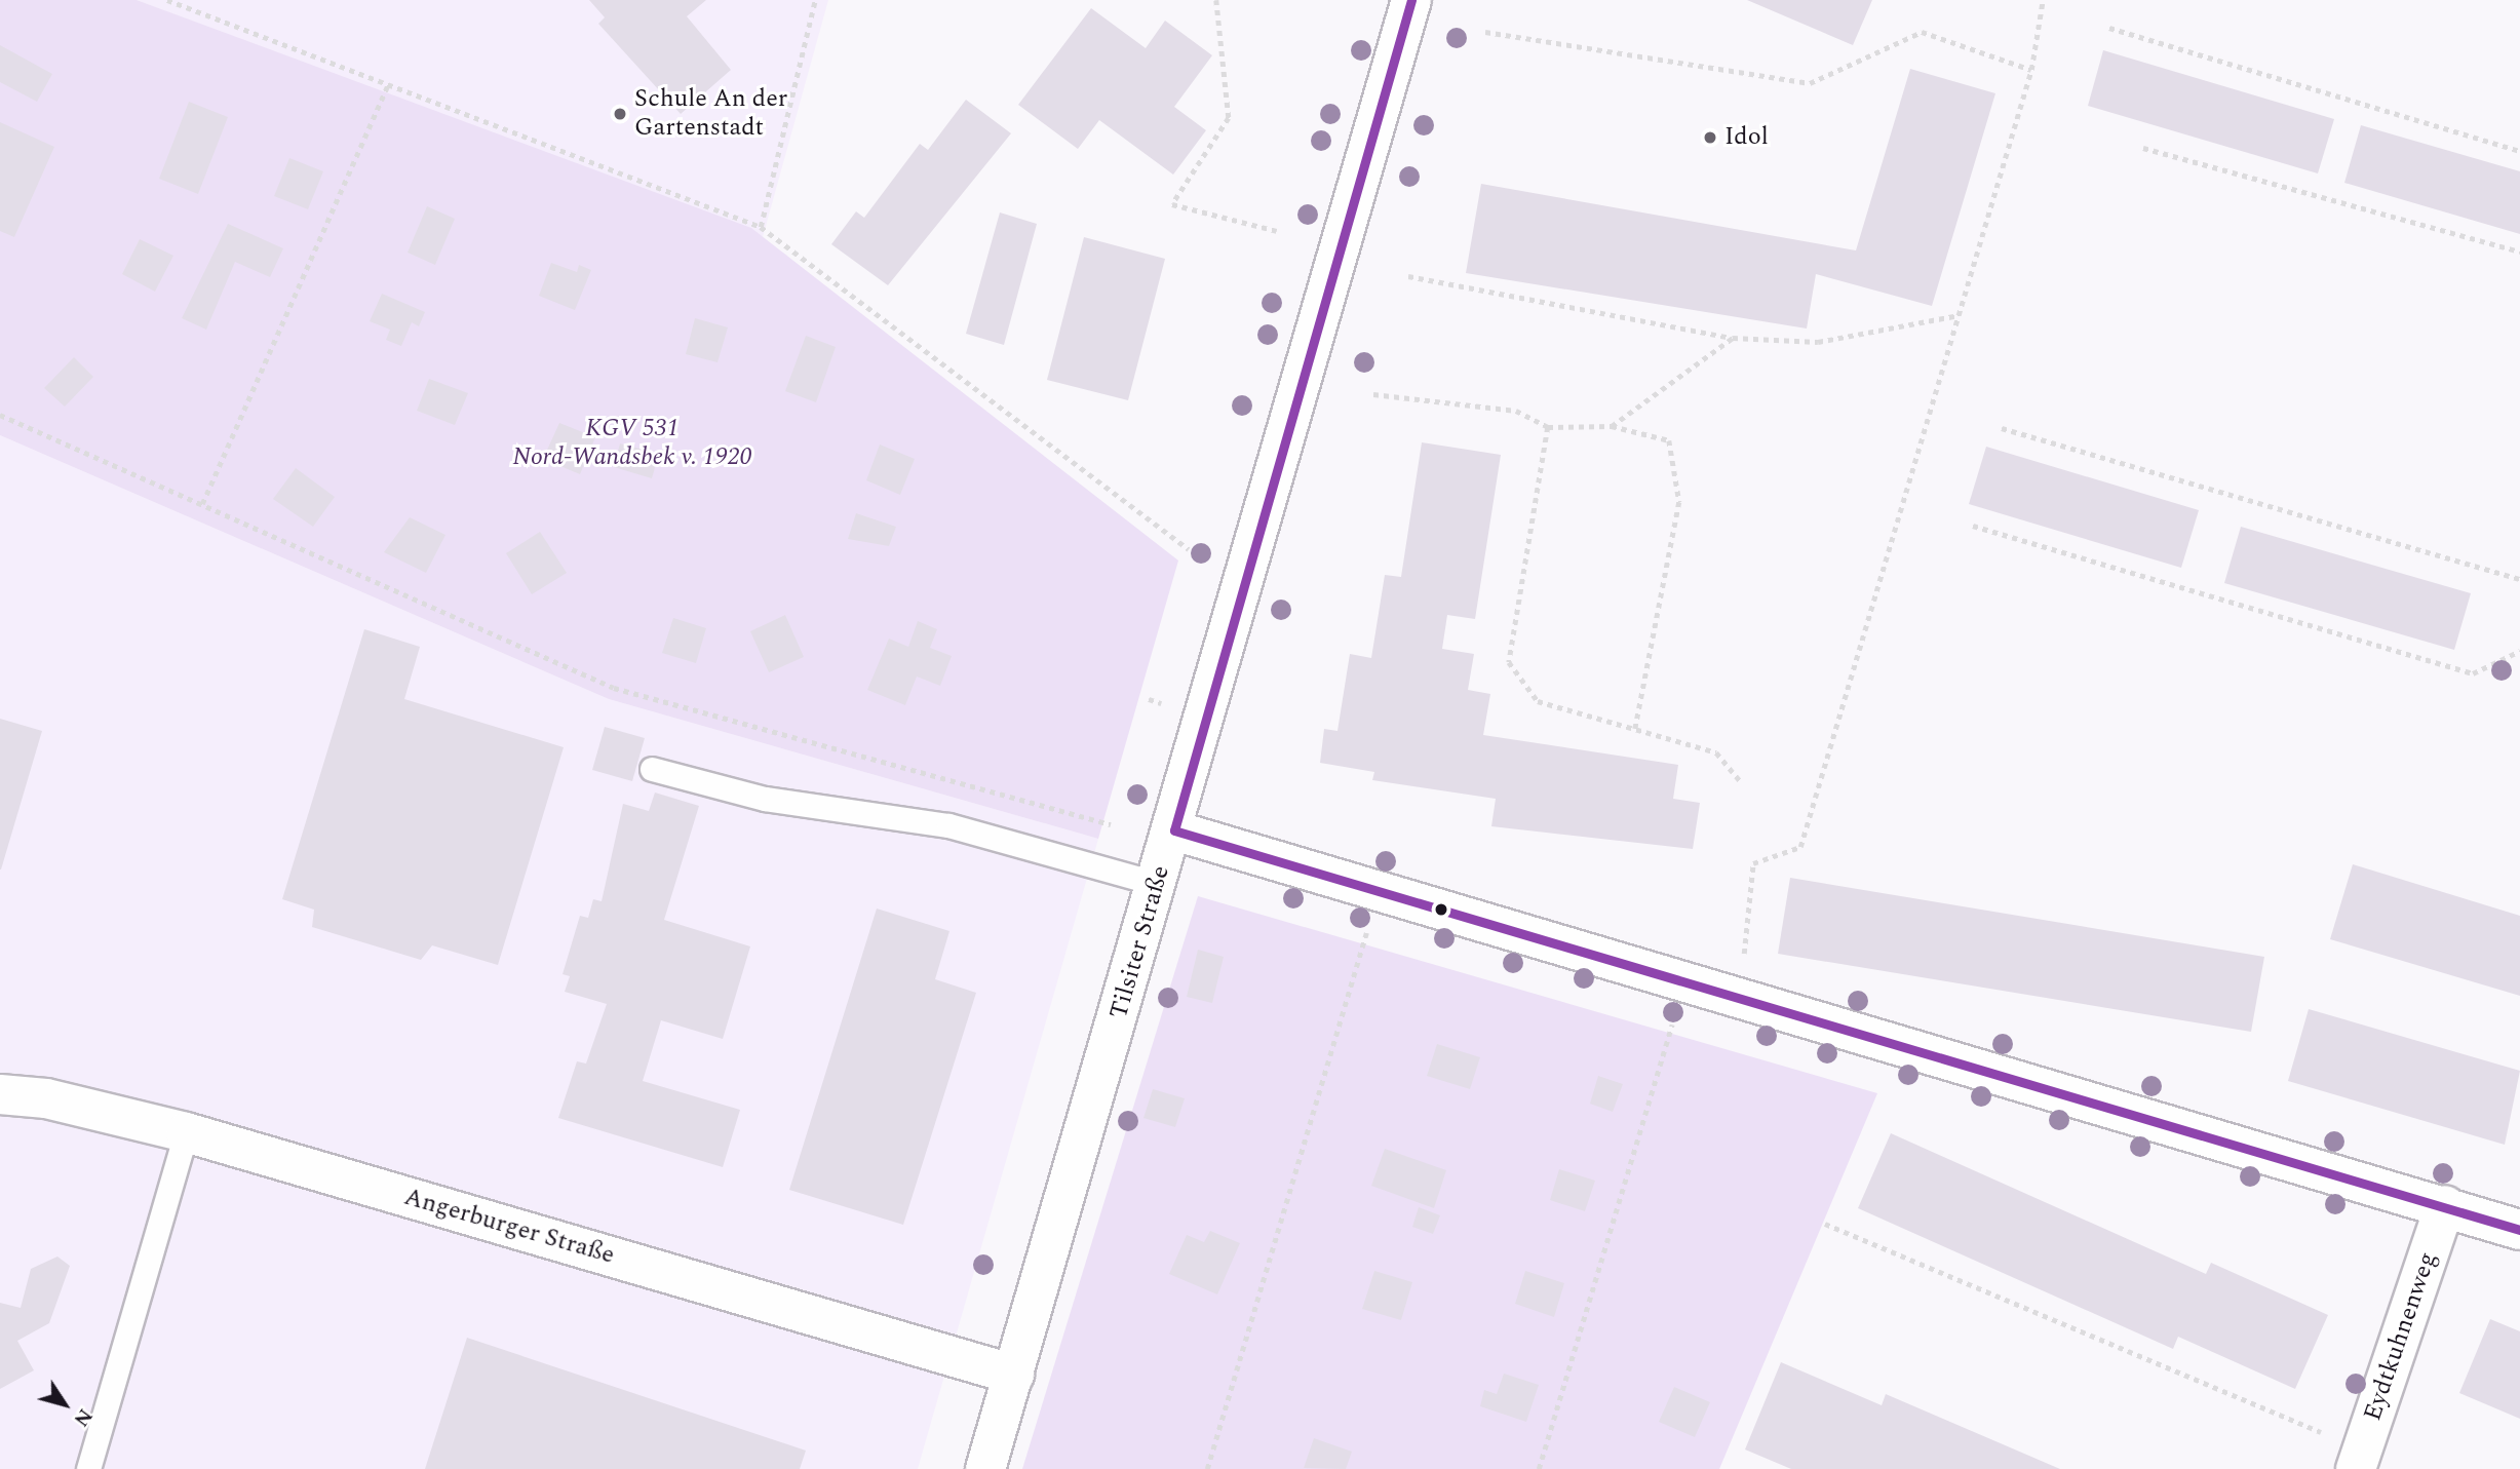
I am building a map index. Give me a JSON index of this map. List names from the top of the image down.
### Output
{
  "streets": {
    "street": ["Tilsiter Straße", "Angerburger Straße", "Eydtkuhnenweg"]
  },
  "crossings": [
    ["Tilsiter Straße", "Angerburger Straße"]
  ],
  "parks": ["KGV 531 Nord-Wandsbek v. 1920"],
  "places": ["Schule An der Gartenstadt", "Idol"],
  "north": "bottom right"
}
